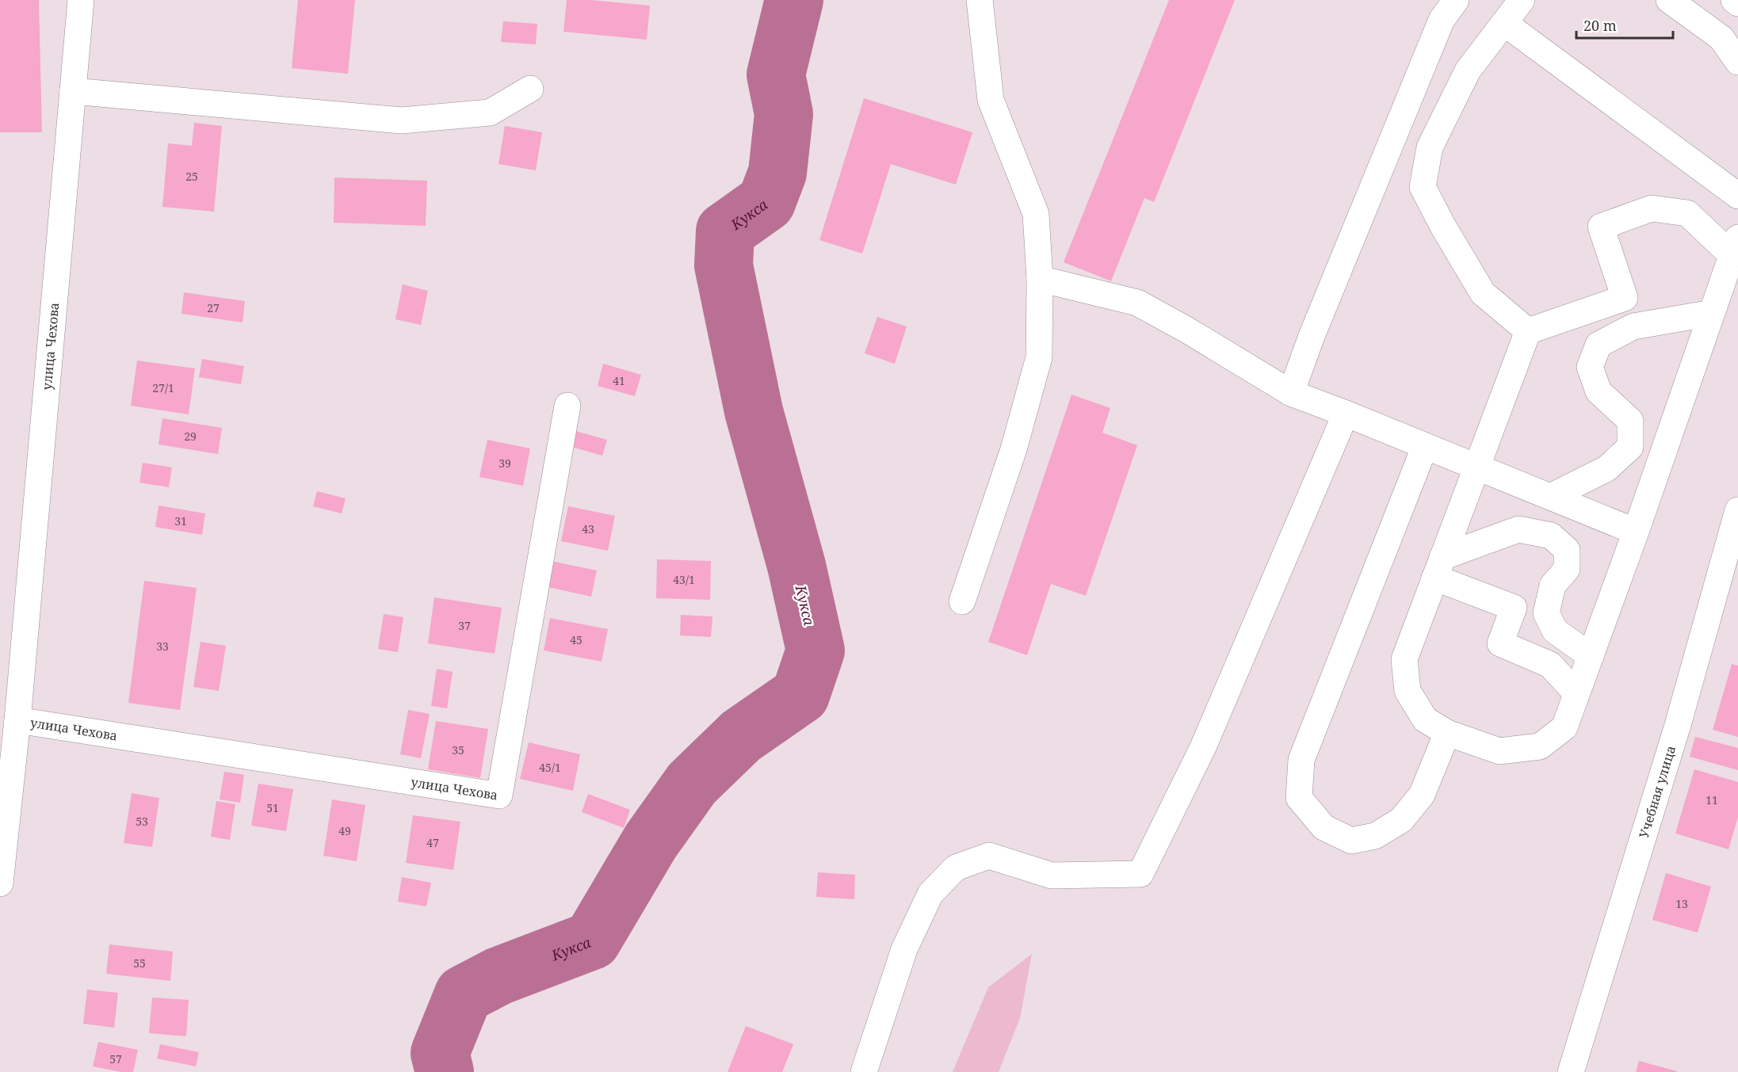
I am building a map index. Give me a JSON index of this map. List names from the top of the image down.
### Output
{
  "streets": {
    "street": ["улица Чехова", "Учебная улица"]
  },
  "water": ["Кукса"],
  "house_numbers": [
    "25",
    "27",
    "41",
    "27/1",
    "29",
    "39",
    "31",
    "43",
    "43/1",
    "37",
    "45",
    "33",
    "35",
    "45/1",
    "11",
    "51",
    "53",
    "49",
    "47",
    "13",
    "55",
    "57"
  ],
  "scale_bar": "20 m"
}
